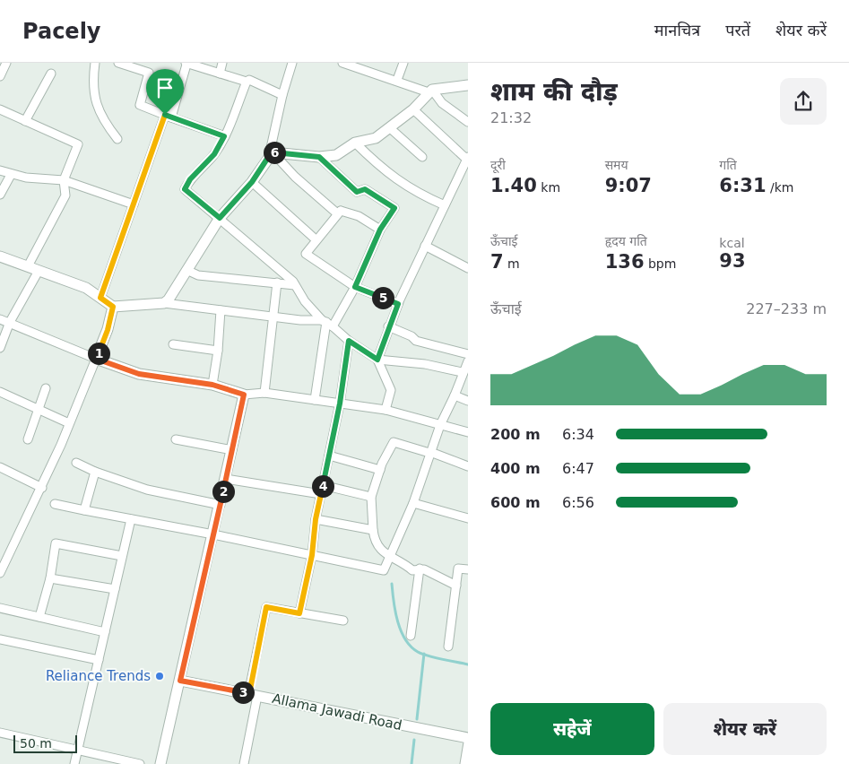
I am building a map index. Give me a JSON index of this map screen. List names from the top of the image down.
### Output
{
  "streets": {
    "street": ["Allama Jawadi Road"]
  },
  "places": ["Reliance Trends"],
  "scale_bar": "50 m",
  "page": {
    "header": "Pacely",
    "nav": ["मानचित्र", "परतें", "शेयर करें"],
    "heading": ["शाम की दौड़", "21:32"],
    "stats": [
      ["दूरी", "1.40 km"],
      ["समय", "9:07"],
      ["गति", "6:31 /km"],
      ["ऊँचाई", "7 m"],
      ["हृदय गति", "136 bpm"],
      ["kcal", "93"]
    ],
    "pins": [
      "6",
      "5",
      "1",
      "4",
      "2",
      "3"
    ],
    "chart": ["ऊँचाई", "227–233 m"],
    "list": [
      {
        "name": "200 m",
        "note": "6:34"
      },
      {
        "name": "400 m",
        "note": "6:47"
      },
      {
        "name": "600 m",
        "note": "6:56"
      }
    ],
    "buttons": ["सहेजें", "शेयर करें"],
    "scale": "50 m"
  }
}
